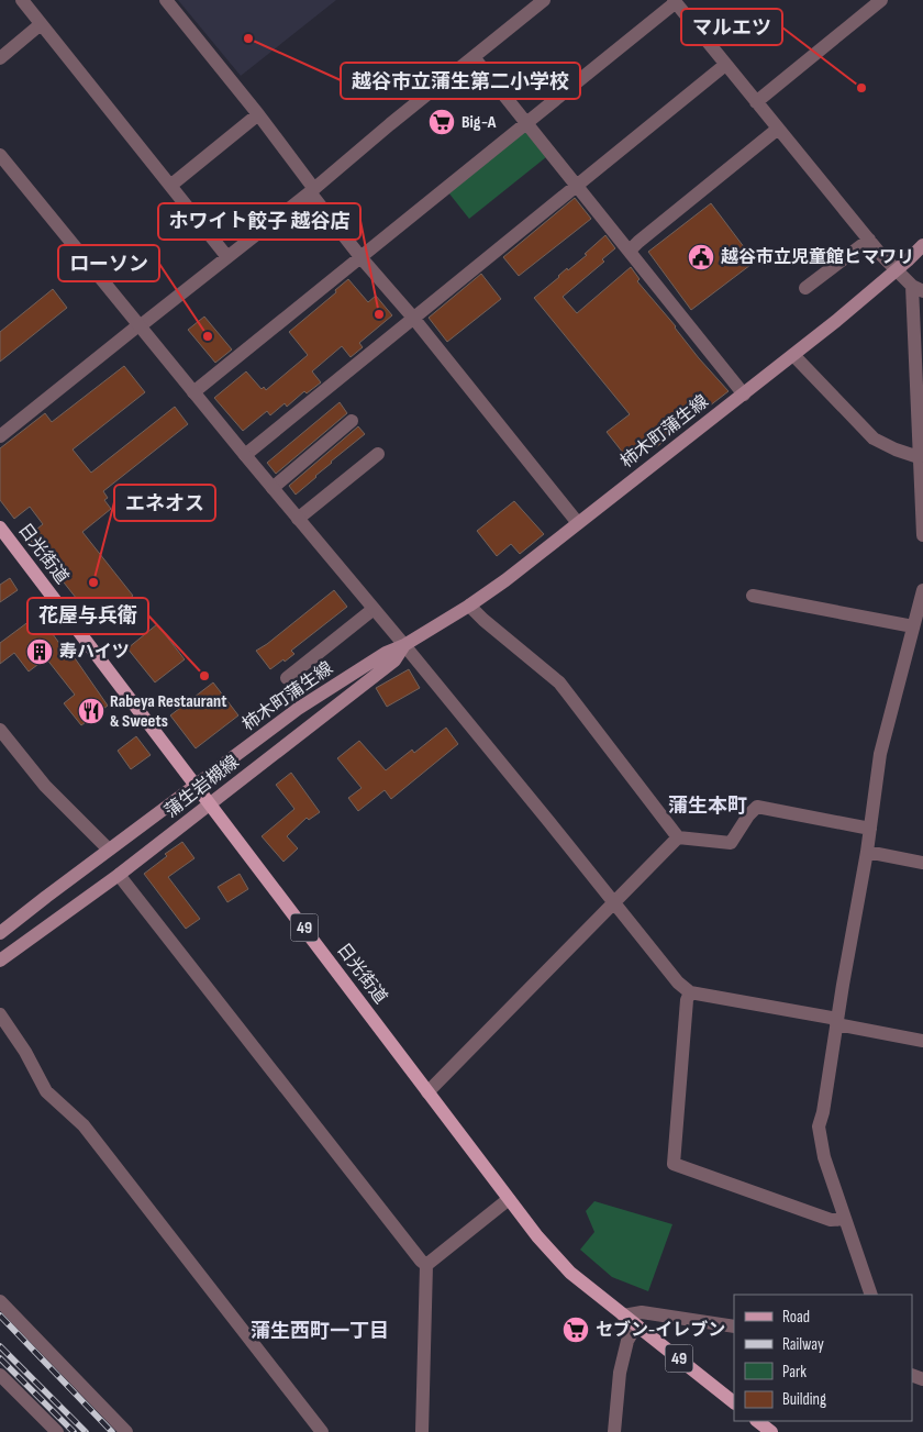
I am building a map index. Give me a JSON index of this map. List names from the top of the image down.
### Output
{
  "streets": {
    "main road": [
      "柿木町蒲生線",
      "日光街道",
      "蒲生岩槻線",
      "49"
    ]
  },
  "crossings": [
    ["柿木町蒲生線", "日光街道"],
    ["柿木町蒲生線", "蒲生岩槻線"],
    ["日光街道", "蒲生岩槻線"]
  ],
  "districts": ["蒲生本町", "蒲生西町一丁目"],
  "places": {
    "other": [
      "越谷市立蒲生第二小学校",
      "マルエツ",
      "ホワイト餃子 越谷店",
      "ローソン",
      "エネオス",
      "花屋与兵衛"
    ],
    "supermarket": ["Big-A", "セブン-イレブン"],
    "public building": ["越谷市立児童館ヒマワリ"],
    "building": ["寿ハイツ"],
    "restaurant": ["Rabeya Restaurant & Sweets"]
  },
  "legend": [
    "Road",
    "Railway",
    "Park",
    "Building"
  ]
}
